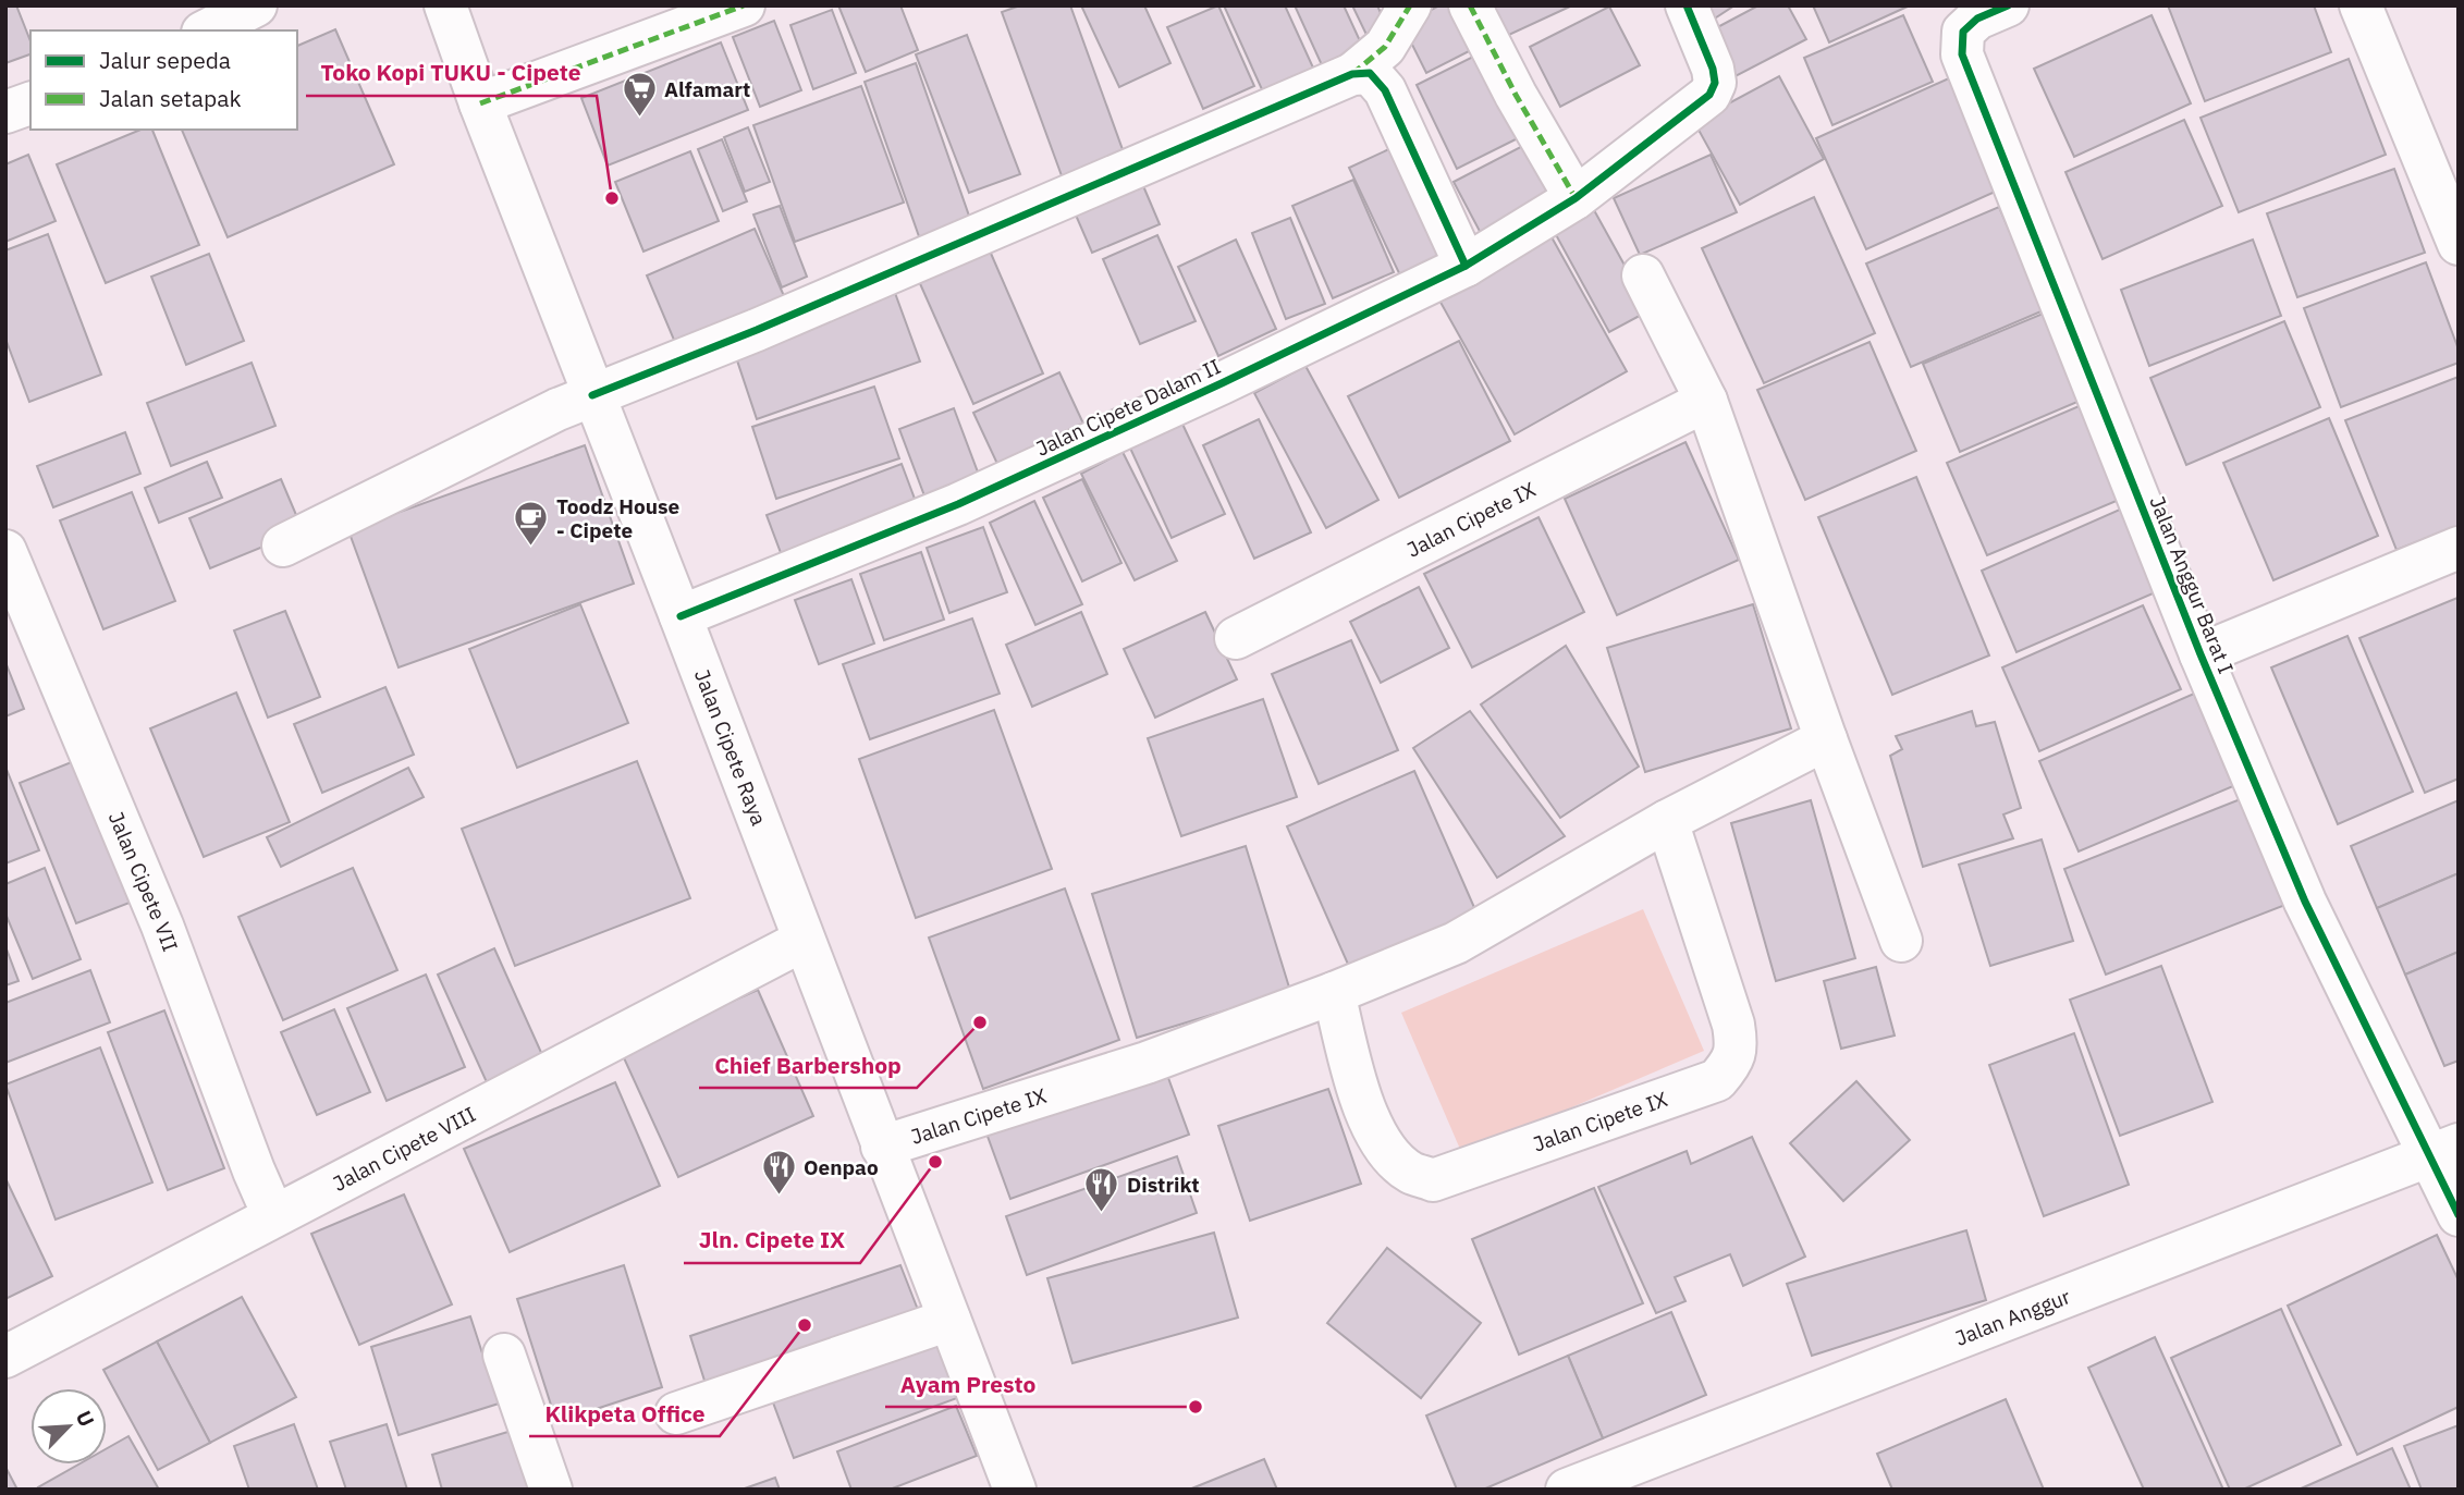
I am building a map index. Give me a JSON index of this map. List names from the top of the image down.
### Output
{
  "streets": {
    "street": [
      "Jalan Cipete Dalam II",
      "Jalan Cipete IX",
      "Jalan Anggur Barat I",
      "Jalan Cipete Raya",
      "Jalan Cipete VII",
      "Jalan Cipete VIII",
      "Jalan Anggur"
    ]
  },
  "crossings": [
    ["Jalan Cipete Dalam II", "Jalan Cipete Raya"],
    ["Jalan Cipete IX", "Jalan Cipete Raya"],
    ["Jalan Anggur Barat I", "Jalan Anggur"],
    ["Jalan Cipete Raya", "Jalan Cipete VIII"],
    ["Jalan Cipete VII", "Jalan Cipete VIII"]
  ],
  "places": {
    "supermarket": ["Alfamart"],
    "other": [
      "Toko Kopi TUKU - Cipete",
      "Chief Barbershop",
      "Jln. Cipete IX",
      "Klikpeta Office",
      "Ayam Presto"
    ],
    "cafe": ["Toodz House - Cipete"],
    "restaurant": ["Oenpao", "Distrikt"]
  },
  "legend": ["Jalur sepeda", "Jalan setapak"],
  "north": "top right"
}
